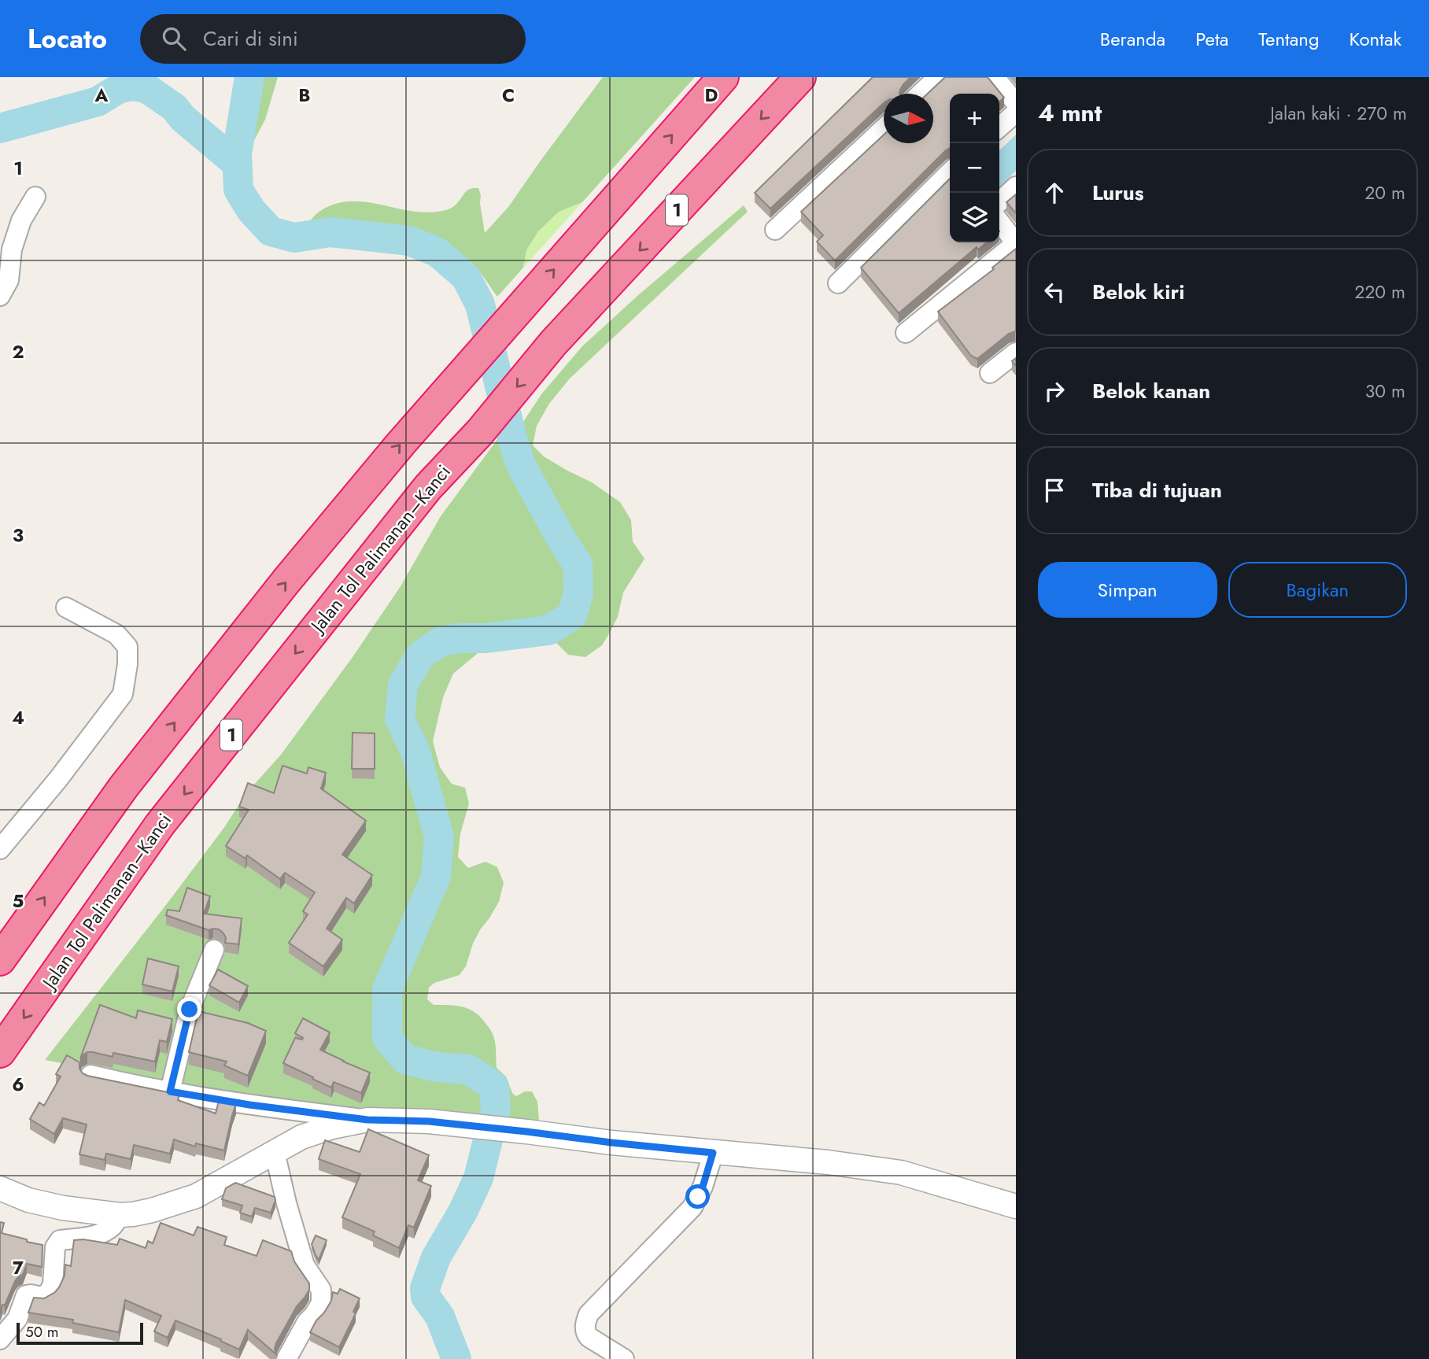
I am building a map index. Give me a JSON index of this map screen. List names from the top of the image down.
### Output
{
  "streets": {
    "highway": ["1", "Jalan Tol Palimanan–Kanci"]
  },
  "scale_bar": "50 m",
  "north": "right",
  "page": {
    "header": "Locato",
    "search": "Cari di sini",
    "nav": [
      "Beranda",
      "Peta",
      "Tentang",
      "Kontak"
    ],
    "heading": ["4 mnt", "Jalan kaki · 270 m"],
    "map_buttons": ["+", "−"],
    "list": [
      ["Lurus", "20 m"],
      ["Belok kiri", "220 m"],
      ["Belok kanan", "30 m"],
      "Tiba di tujuan"
    ],
    "buttons": ["Simpan", "Bagikan"],
    "scale": "50 m"
  },
  "grid": {
    "columns": [
      "A",
      "B",
      "C",
      "D"
    ],
    "rows": [
      "1",
      "2",
      "3",
      "4",
      "5",
      "6",
      "7"
    ]
  }
}
